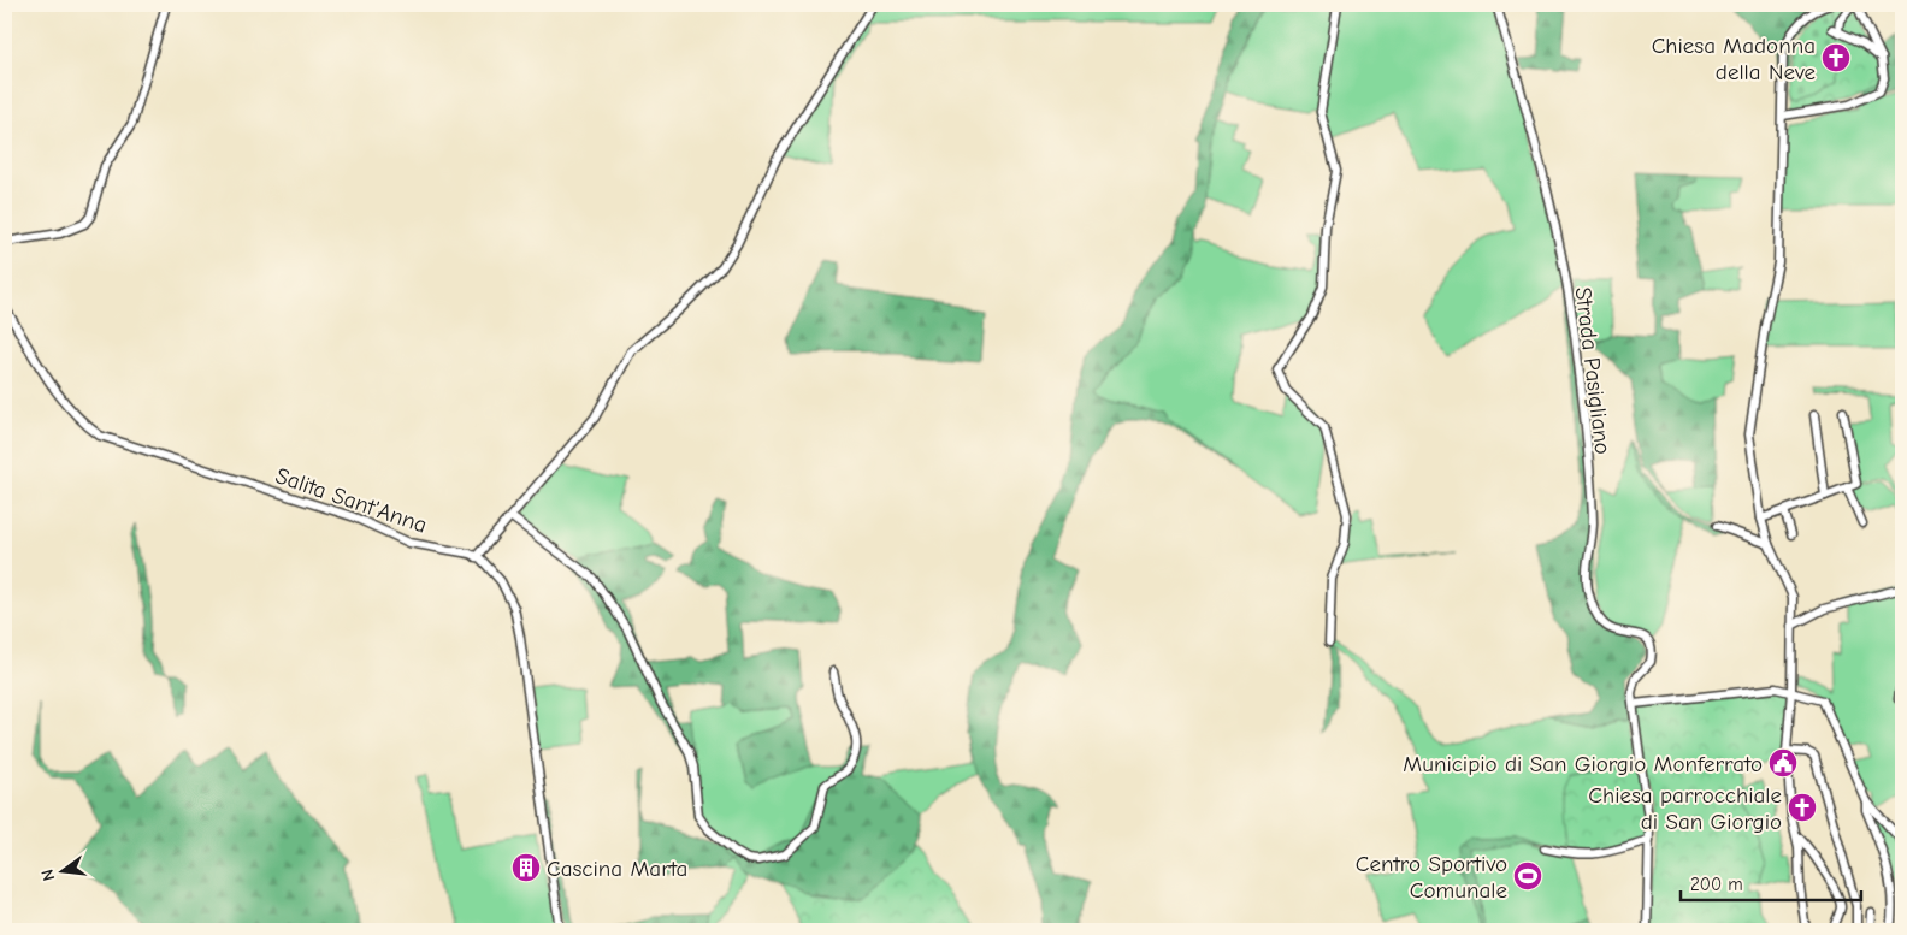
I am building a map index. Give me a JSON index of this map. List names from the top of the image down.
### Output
{
  "streets": {
    "street": ["Strada Pasigliano", "Salita Sant'Anna"]
  },
  "places": {
    "church": ["Chiesa Madonna della Neve", "Chiesa parrocchiale di San Giorgio"],
    "public building": ["Municipio di San Giorgio Monferrato"],
    "building": ["Cascina Marta"],
    "sports": ["Centro Sportivo Comunale"]
  },
  "scale_bar": "200 m",
  "north": "left"
}
